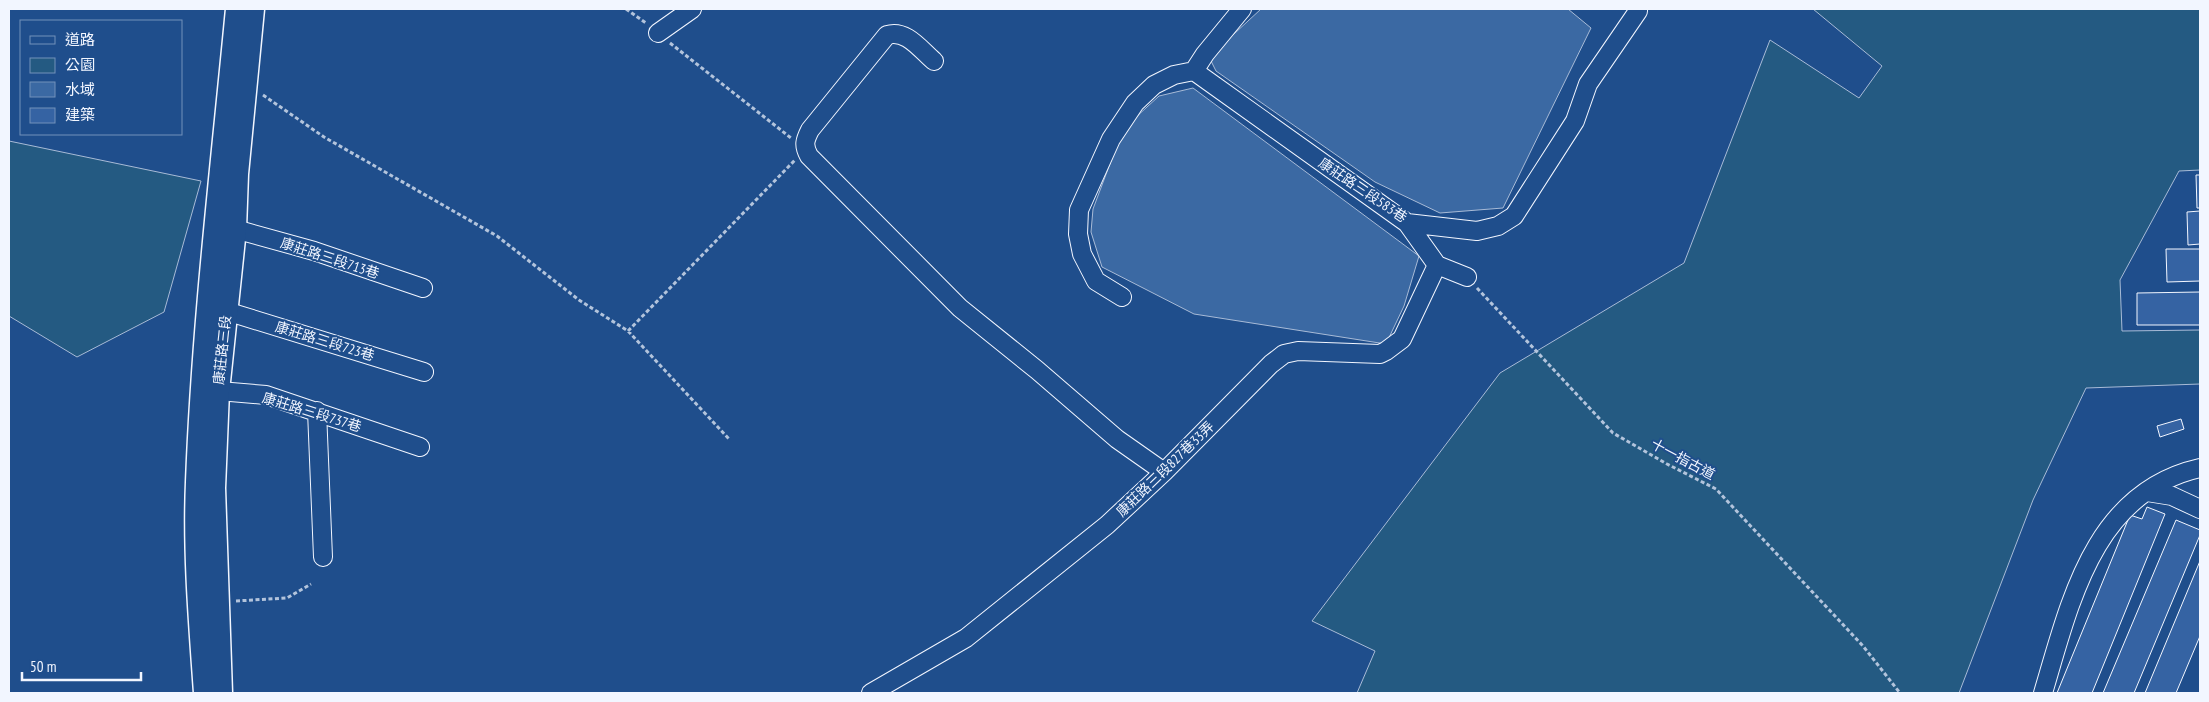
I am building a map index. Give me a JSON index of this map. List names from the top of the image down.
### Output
{
  "streets": {
    "main road": ["康莊路三段"],
    "lane": [
      "康莊路三段583巷",
      "康莊路三段713巷",
      "康莊路三段723巷",
      "康莊路三段737巷",
      "康莊路三段827巷33弄"
    ],
    "path": ["十一指古道"]
  },
  "crossings": [
    ["康莊路三段713巷", "康莊路三段"],
    ["康莊路三段723巷", "康莊路三段"],
    ["康莊路三段", "康莊路三段737巷"]
  ],
  "legend": [
    "道路",
    "公園",
    "水域",
    "建築"
  ],
  "scale_bar": "50 m"
}
